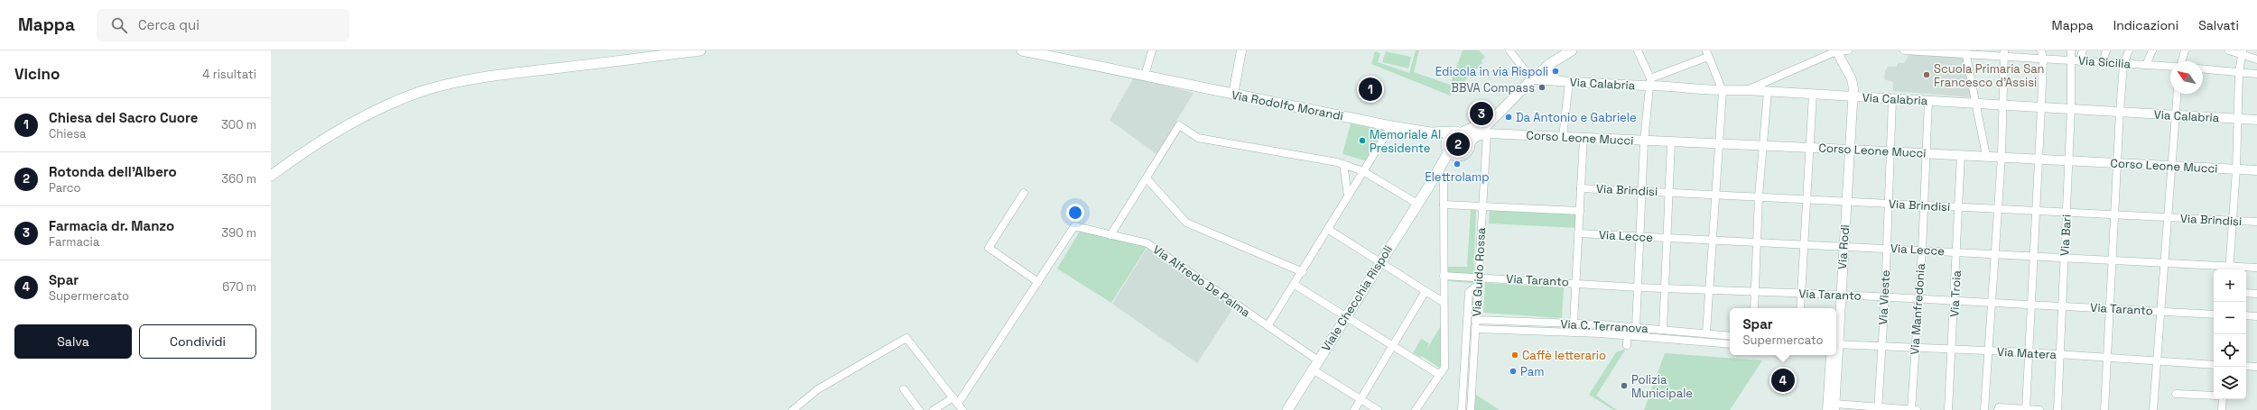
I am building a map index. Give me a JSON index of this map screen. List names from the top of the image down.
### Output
{
  "streets": {
    "main road": ["Via Rodolfo Morandi", "Viale Checchia Rispoli"],
    "street": [
      "Via Sicilia",
      "Via Calabria",
      "Corso Leone Mucci",
      "Via Brindisi",
      "Via Bari",
      "Via Lecce",
      "Via Rodi",
      "Via Guido Rossa",
      "Via Taranto",
      "Via Alfredo De Palma",
      "Via Troia",
      "Via Vieste",
      "Via Manfredonia",
      "Via C. Terranova",
      "Via Matera"
    ]
  },
  "crossings": [
    ["Via Sicilia", "Via Bari"],
    ["Via Calabria", "Via Bari"],
    ["Via Calabria", "Via Rodi"],
    ["Via Calabria", "Via Vieste"],
    ["Via Calabria", "Viale Checchia Rispoli"],
    ["Via Calabria", "Via Manfredonia"],
    ["Via Rodolfo Morandi", "Viale Checchia Rispoli"],
    ["Corso Leone Mucci", "Via Bari"],
    ["Corso Leone Mucci", "Via Rodi"],
    ["Corso Leone Mucci", "Via Guido Rossa"],
    ["Corso Leone Mucci", "Via Troia"],
    ["Corso Leone Mucci", "Via Vieste"],
    ["Corso Leone Mucci", "Viale Checchia Rispoli"],
    ["Corso Leone Mucci", "Via Manfredonia"],
    ["Via Brindisi", "Via Bari"],
    ["Via Brindisi", "Via Rodi"],
    ["Via Brindisi", "Via Troia"],
    ["Via Brindisi", "Via Vieste"],
    ["Via Brindisi", "Via Manfredonia"],
    ["Via Bari", "Via Lecce"],
    ["Via Bari", "Via Taranto"],
    ["Via Bari", "Via Matera"],
    ["Via Lecce", "Via Rodi"],
    ["Via Lecce", "Via Troia"],
    ["Via Lecce", "Via Vieste"],
    ["Via Lecce", "Via Manfredonia"],
    ["Via Rodi", "Via Taranto"],
    ["Via Guido Rossa", "Via Taranto"],
    ["Via Guido Rossa", "Viale Checchia Rispoli"],
    ["Via Guido Rossa", "Via C. Terranova"],
    ["Via Taranto", "Via Troia"],
    ["Via Taranto", "Via Vieste"],
    ["Via Taranto", "Via Manfredonia"],
    ["Via Alfredo De Palma", "Viale Checchia Rispoli"],
    ["Via Troia", "Via Matera"],
    ["Via Vieste", "Via Matera"],
    ["Via Manfredonia", "Via Matera"]
  ],
  "places": [
    "Edicola in via Rispoli",
    "Scuola Primaria San Francesco d'Assisi",
    "BBVA Compass",
    "Da Antonio e Gabriele",
    "Memoriale Al Presidente",
    "Elettrolamp",
    "Caffè letterario",
    "Pam",
    "Polizia Municipale"
  ],
  "north": "top left",
  "page": {
    "header": "Mappa",
    "search": "Cerca qui",
    "nav": ["Mappa", "Indicazioni", "Salvati"],
    "heading": ["Vicino", "4 risultati"],
    "pins": [
      "1",
      "3",
      "2",
      "4"
    ],
    "list": [
      {
        "mark": "1",
        "name": "Chiesa del Sacro Cuore",
        "note": "Chiesa",
        "value": "300 m"
      },
      {
        "mark": "2",
        "name": "Rotonda dell'Albero",
        "note": "Parco",
        "value": "360 m"
      },
      {
        "mark": "3",
        "name": "Farmacia dr. Manzo",
        "note": "Farmacia",
        "value": "390 m"
      },
      {
        "mark": "4",
        "name": "Spar",
        "note": "Supermercato",
        "value": "670 m"
      }
    ],
    "map_buttons": ["+", "−"],
    "popup": ["Spar", "Supermercato"],
    "buttons": ["Salva", "Condividi"]
  }
}
